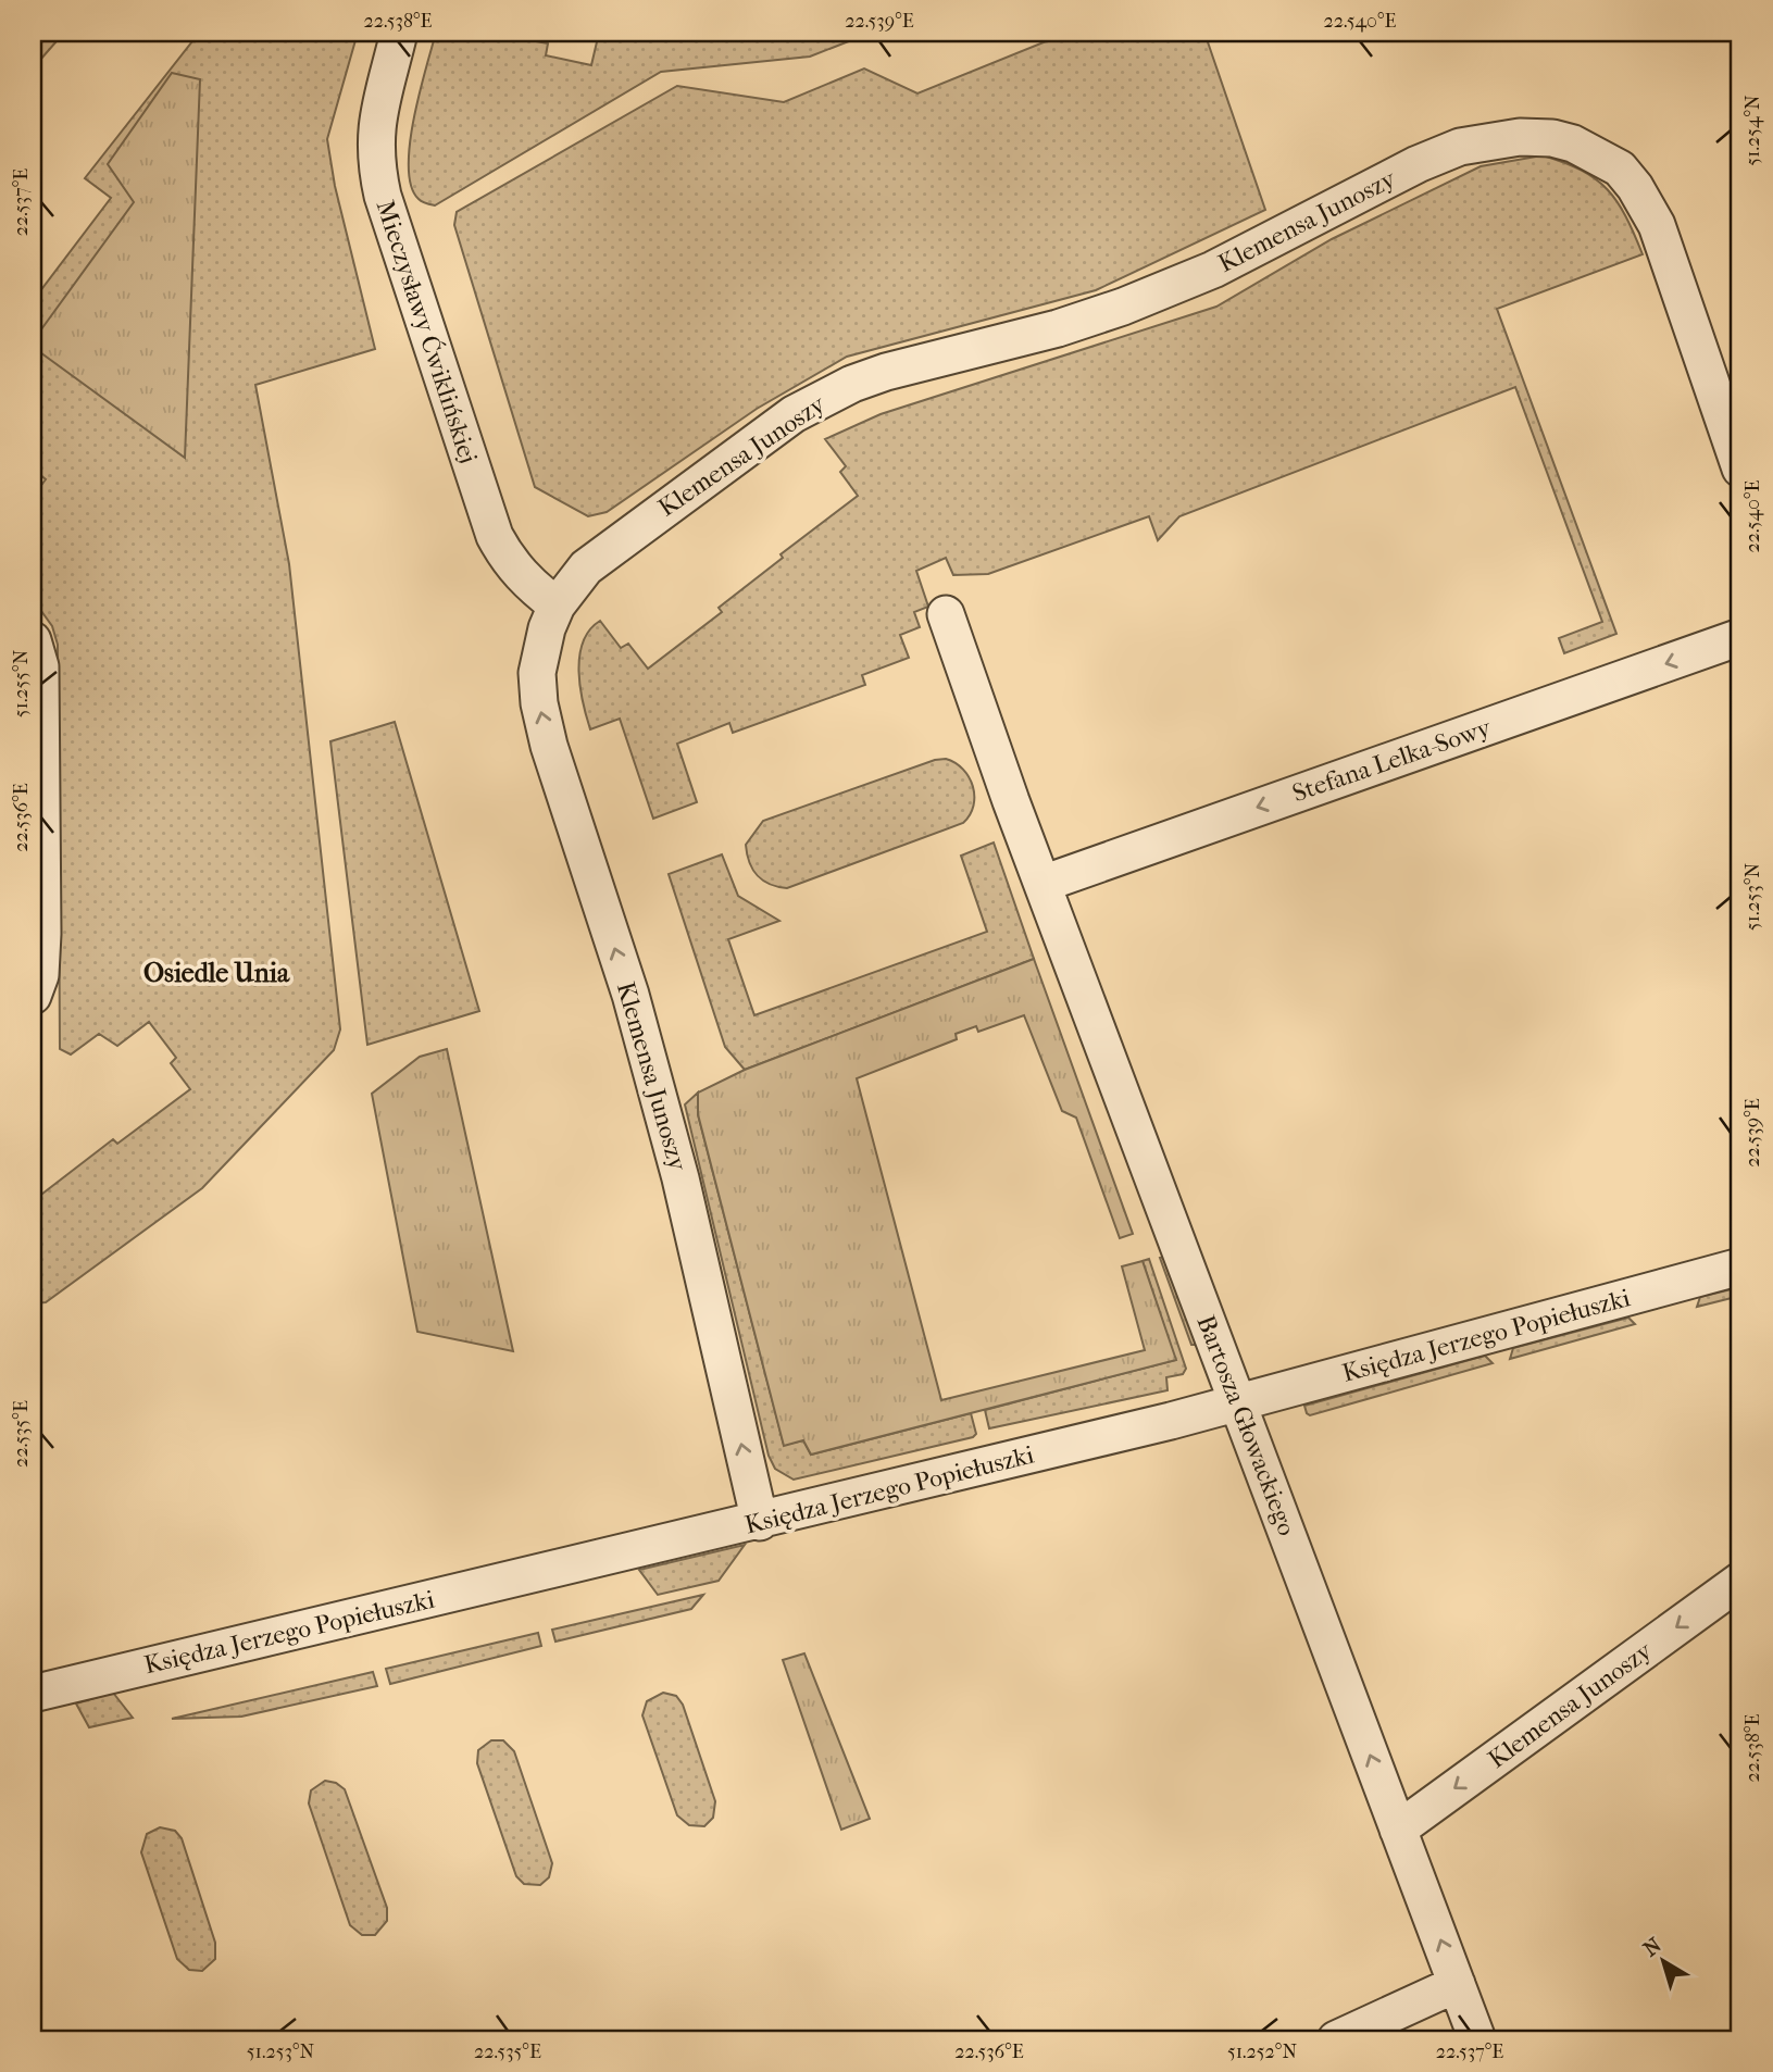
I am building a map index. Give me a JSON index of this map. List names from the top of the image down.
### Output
{
  "streets": {
    "street": [
      "Klemensa Junoszy",
      "Mieczysławy Ćwiklińskiej",
      "Stefana Lelka-Sowy",
      "Księdza Jerzego Popiełuszki",
      "Bartosza Głowackiego"
    ]
  },
  "crossings": [
    ["Klemensa Junoszy", "Mieczysławy Ćwiklińskiej"],
    ["Klemensa Junoszy", "Księdza Jerzego Popiełuszki"],
    ["Klemensa Junoszy", "Bartosza Głowackiego"],
    ["Stefana Lelka-Sowy", "Bartosza Głowackiego"],
    ["Księdza Jerzego Popiełuszki", "Bartosza Głowackiego"]
  ],
  "one_way": ["Stefana Lelka-Sowy", "Bartosza Głowackiego"],
  "districts": ["Osiedle Unia"],
  "north": "top left",
  "coordinates": [
    "22.538°E",
    "22.539°E",
    "22.540°E",
    "51.254°N",
    "22.537°E",
    "51.255°N",
    "22.536°E",
    "51.253°N",
    "22.535°E",
    "51.252°N"
  ]
}
